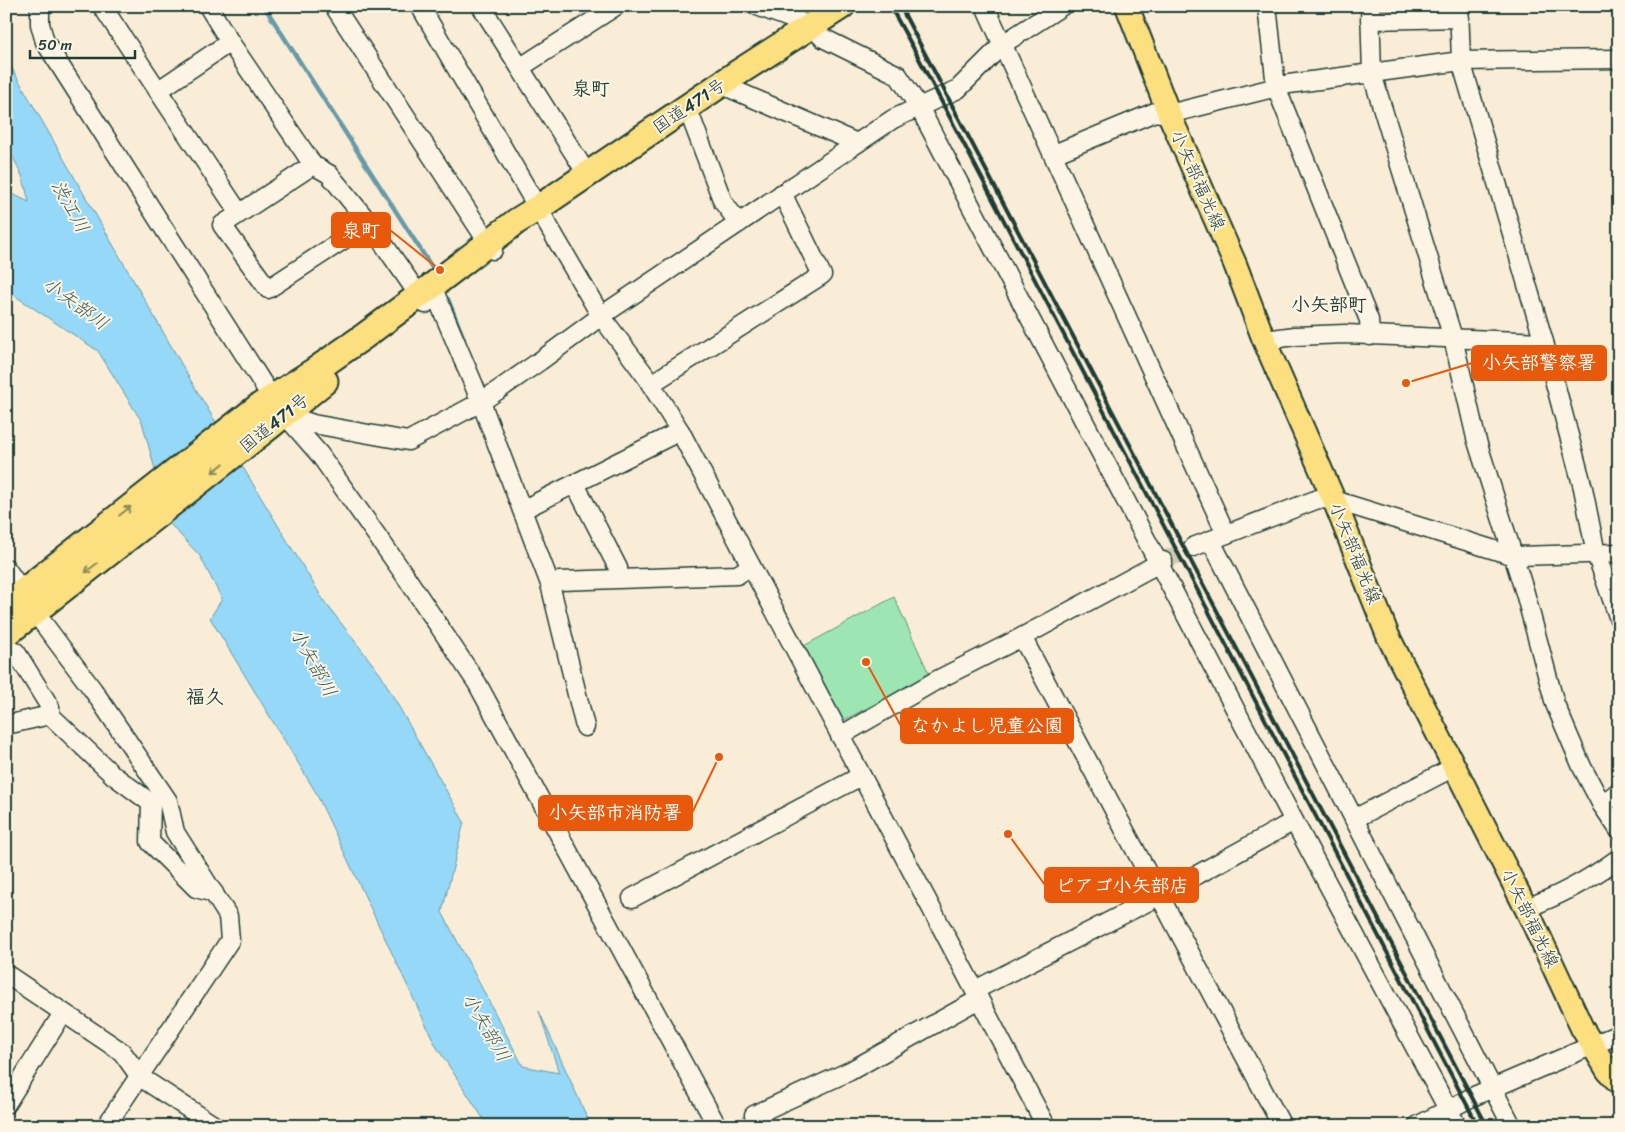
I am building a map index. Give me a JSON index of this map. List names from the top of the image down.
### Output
{
  "streets": {
    "highway": ["国道471号"],
    "main road": ["小矢部福光線"]
  },
  "districts": ["泉町", "小矢部町", "福久"],
  "water": ["渋江川", "小矢部川"],
  "places": [
    "泉町",
    "小矢部警察署",
    "なかよし児童公園",
    "小矢部市消防署",
    "ピアゴ小矢部店"
  ],
  "scale_bar": "50 m"
}
